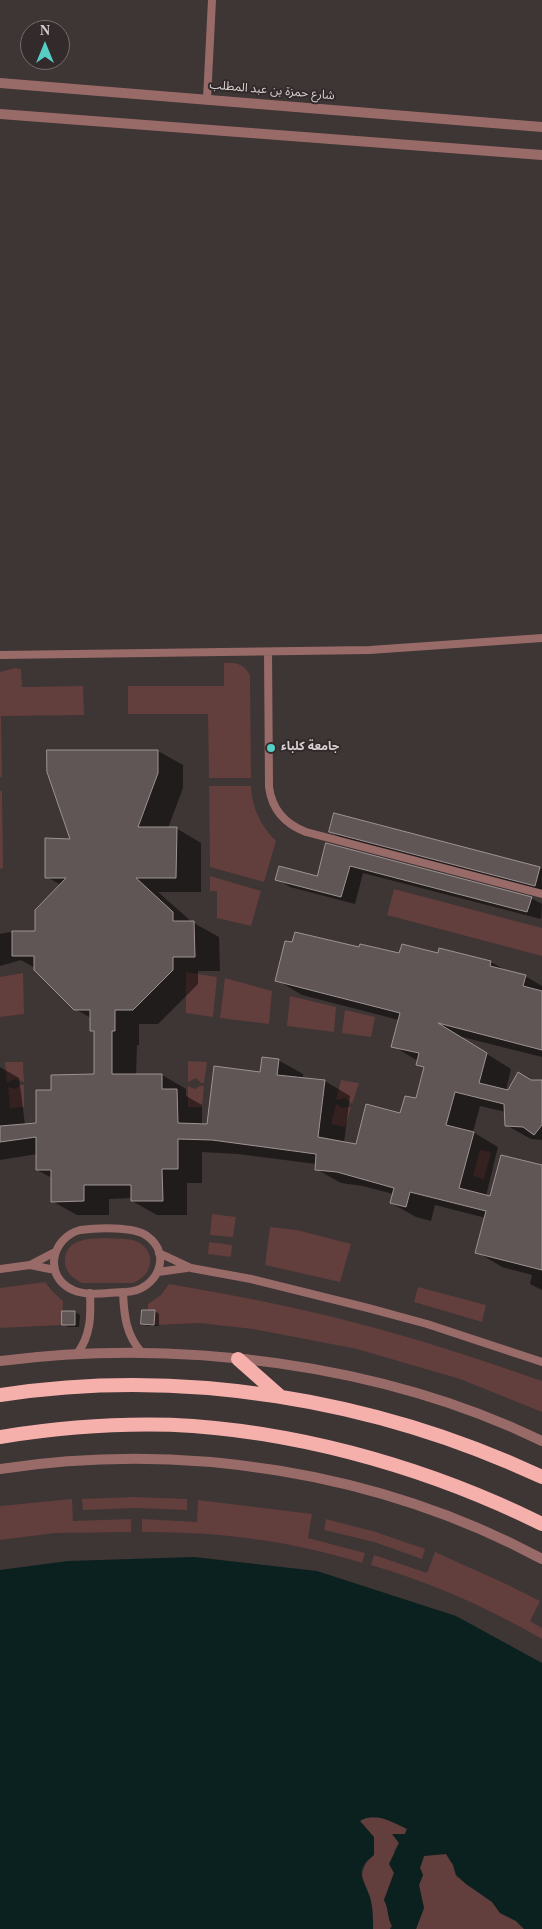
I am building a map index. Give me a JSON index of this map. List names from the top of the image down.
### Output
{
  "streets": {
    "street": ["شارع حمزة بن عبد المطلب"]
  },
  "places": ["جامعة كلباء"],
  "north": "top"
}
